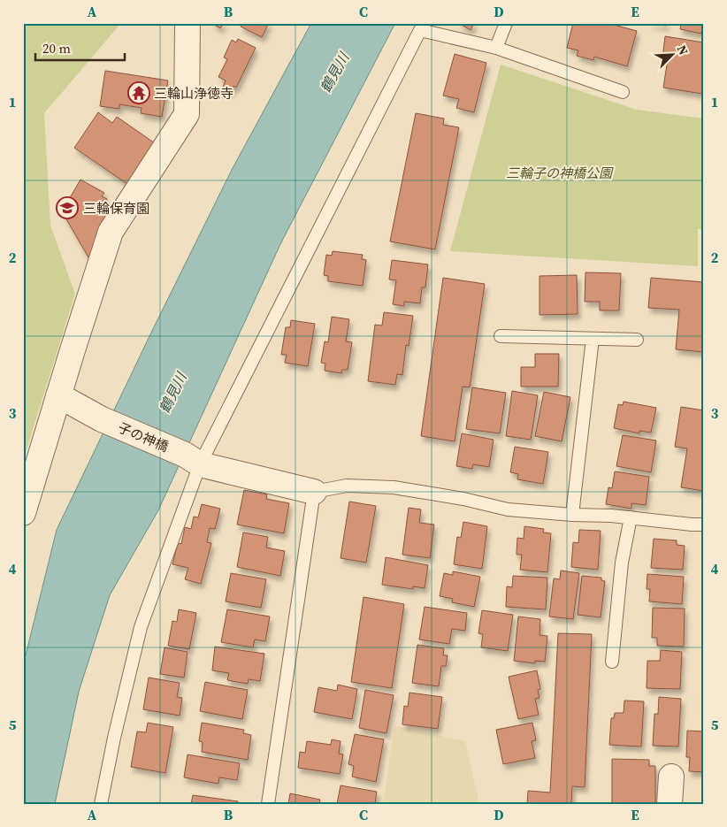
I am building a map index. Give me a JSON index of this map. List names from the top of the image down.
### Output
{
  "streets": {
    "street": ["子の神橋"]
  },
  "water": ["鶴見川"],
  "parks": ["三輪子の神橋公園"],
  "places": {
    "temple": ["三輪山浄徳寺"],
    "school or university": ["三輪保育園"]
  },
  "scale_bar": "20 m",
  "north": "top right",
  "grid": {
    "columns": [
      "A",
      "B",
      "C",
      "D",
      "E"
    ],
    "rows": [
      "1",
      "2",
      "3",
      "4",
      "5"
    ]
  }
}
